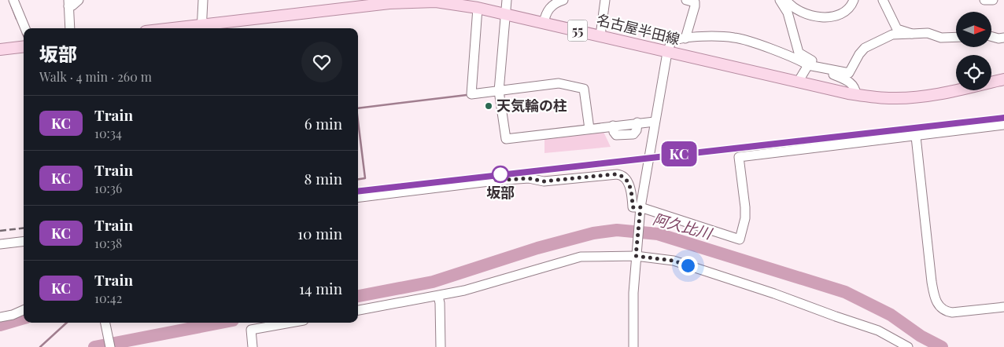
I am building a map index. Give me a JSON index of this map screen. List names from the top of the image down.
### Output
{
  "streets": {
    "main road": ["名古屋半田線", "55"]
  },
  "water": ["阿久比川"],
  "places": ["天気輪の柱", "坂部"],
  "north": "right",
  "page": {
    "on_map": "KC",
    "heading": ["坂部", "Walk · 4 min · 260 m"],
    "list": [
      {
        "mark": "KC",
        "name": "Train",
        "note": "10:34",
        "value": "6 min"
      },
      {
        "mark": "KC",
        "name": "Train",
        "note": "10:36",
        "value": "8 min"
      },
      {
        "mark": "KC",
        "name": "Train",
        "note": "10:38",
        "value": "10 min"
      },
      {
        "mark": "KC",
        "name": "Train",
        "note": "10:42",
        "value": "14 min"
      }
    ]
  }
}
